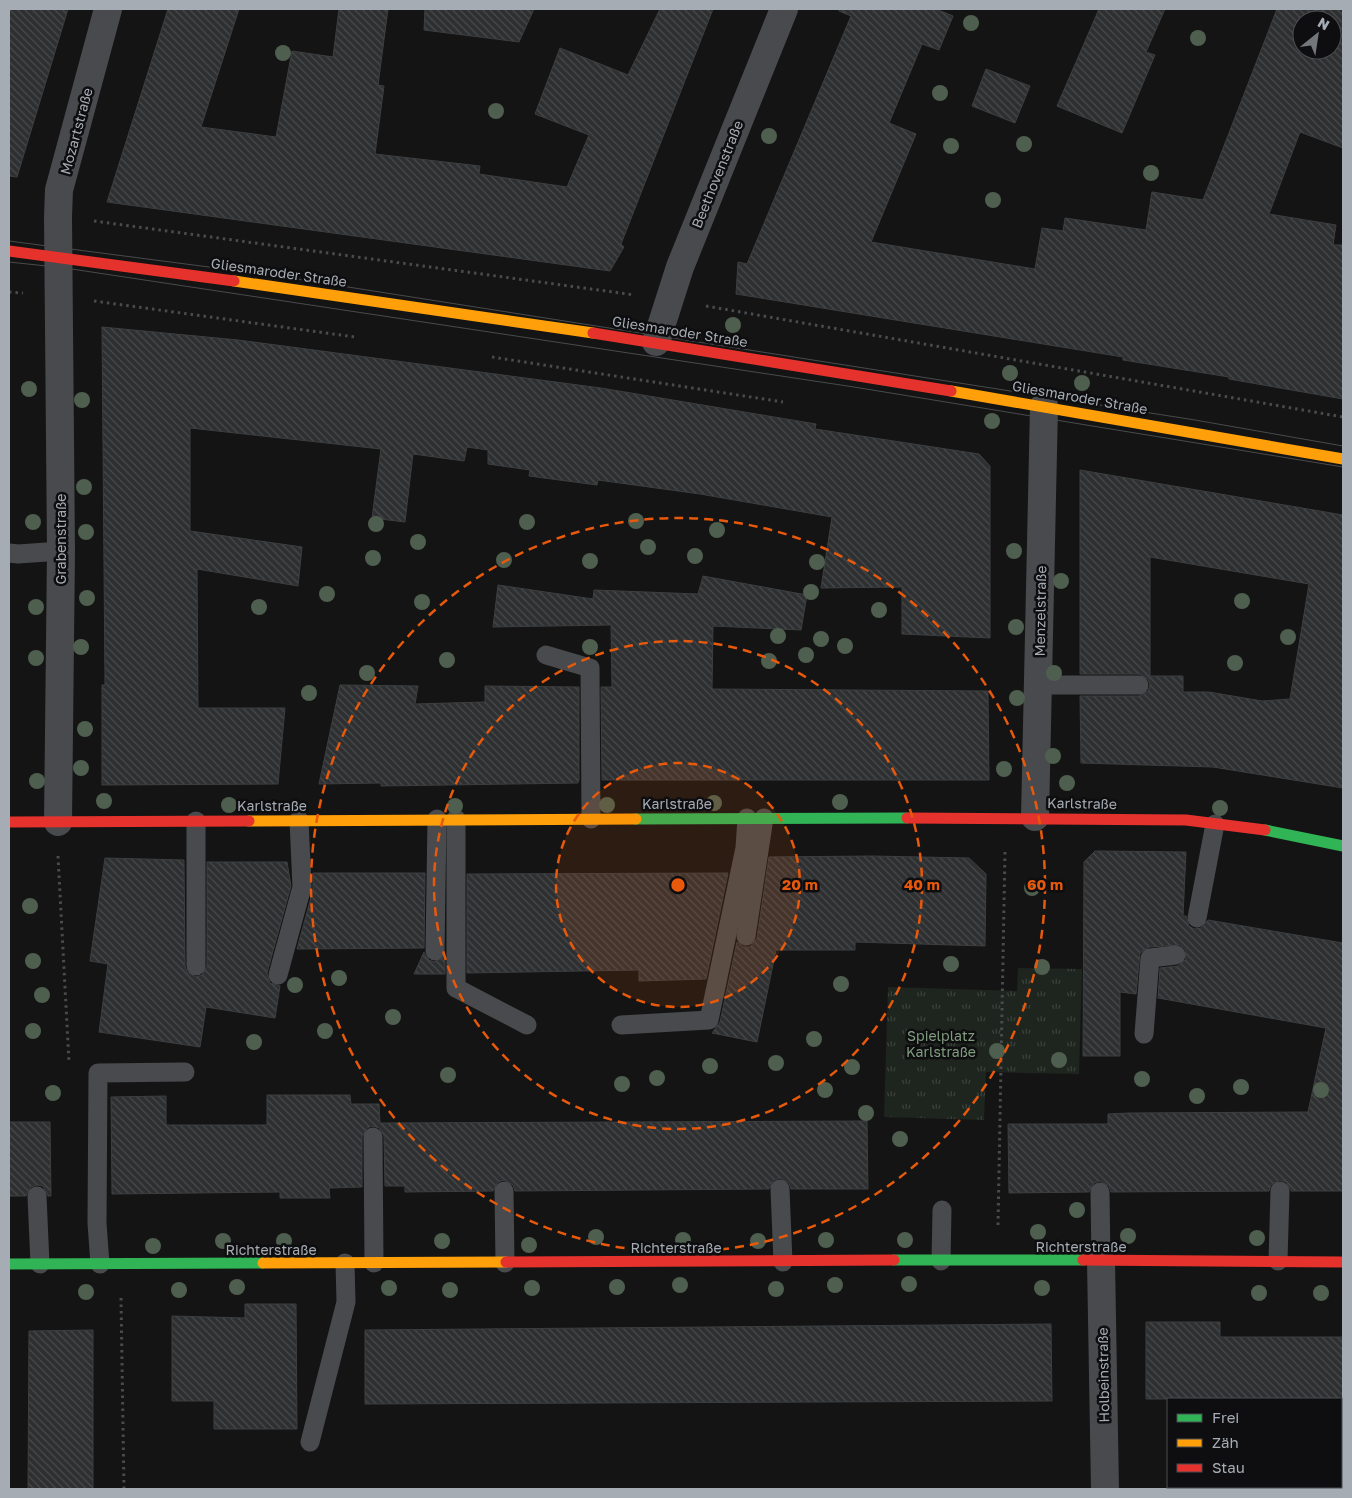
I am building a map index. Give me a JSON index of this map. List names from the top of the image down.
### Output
{
  "streets": {
    "street": [
      "Mozartstraße",
      "Beethovenstraße",
      "Gliesmaroder Straße",
      "Grabenstraße",
      "Menzelstraße",
      "Karlstraße",
      "Richterstraße",
      "Holbeinstraße"
    ]
  },
  "crossings": [
    ["Mozartstraße", "Gliesmaroder Straße"],
    ["Mozartstraße", "Grabenstraße"],
    ["Beethovenstraße", "Gliesmaroder Straße"],
    ["Gliesmaroder Straße", "Grabenstraße"],
    ["Gliesmaroder Straße", "Menzelstraße"],
    ["Grabenstraße", "Karlstraße"],
    ["Menzelstraße", "Karlstraße"],
    ["Richterstraße", "Holbeinstraße"]
  ],
  "parks": ["Spielplatz Karlstraße"],
  "legend": ["Frei", "Zäh", "Stau"],
  "north": "top right",
  "rings": ["20 m", "40 m", "60 m"]
}
